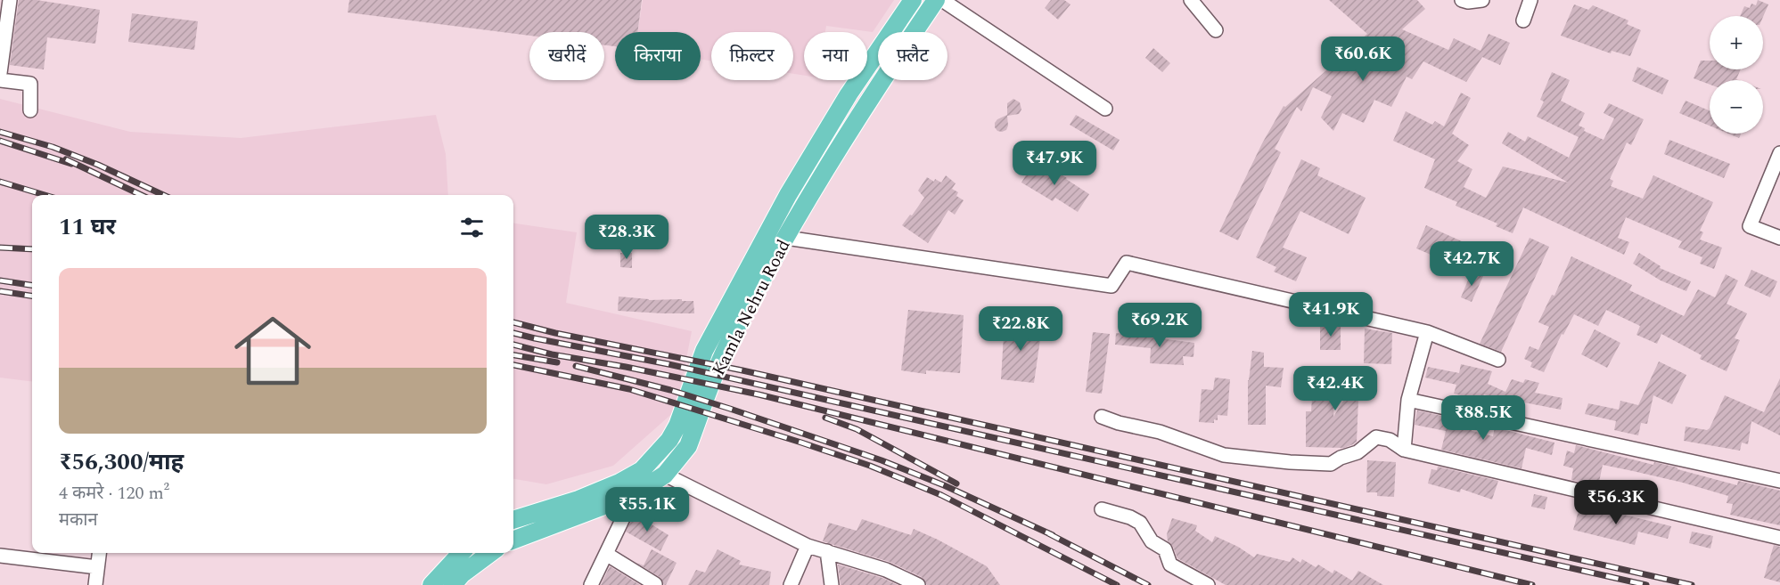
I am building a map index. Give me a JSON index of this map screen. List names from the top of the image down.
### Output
{
  "streets": {
    "main road": ["Kamla Nehru Road"]
  },
  "page": {
    "map_buttons": ["+", "−"],
    "chip": [
      "खरीदें",
      "किराया",
      "फ़िल्टर",
      "नया",
      "फ़्लैट"
    ],
    "price": [
      "₹60.6K",
      "₹47.9K",
      "₹28.3K",
      "₹42.7K",
      "₹41.9K",
      "₹69.2K",
      "₹22.8K",
      "₹42.4K",
      "₹88.5K",
      "₹56.3K",
      "₹55.1K"
    ],
    "heading": "11 घर",
    "list": [
      {
        "name": "₹56,300/माह",
        "note": "4 कमरे · 120 m² · मकान"
      }
    ]
  }
}
